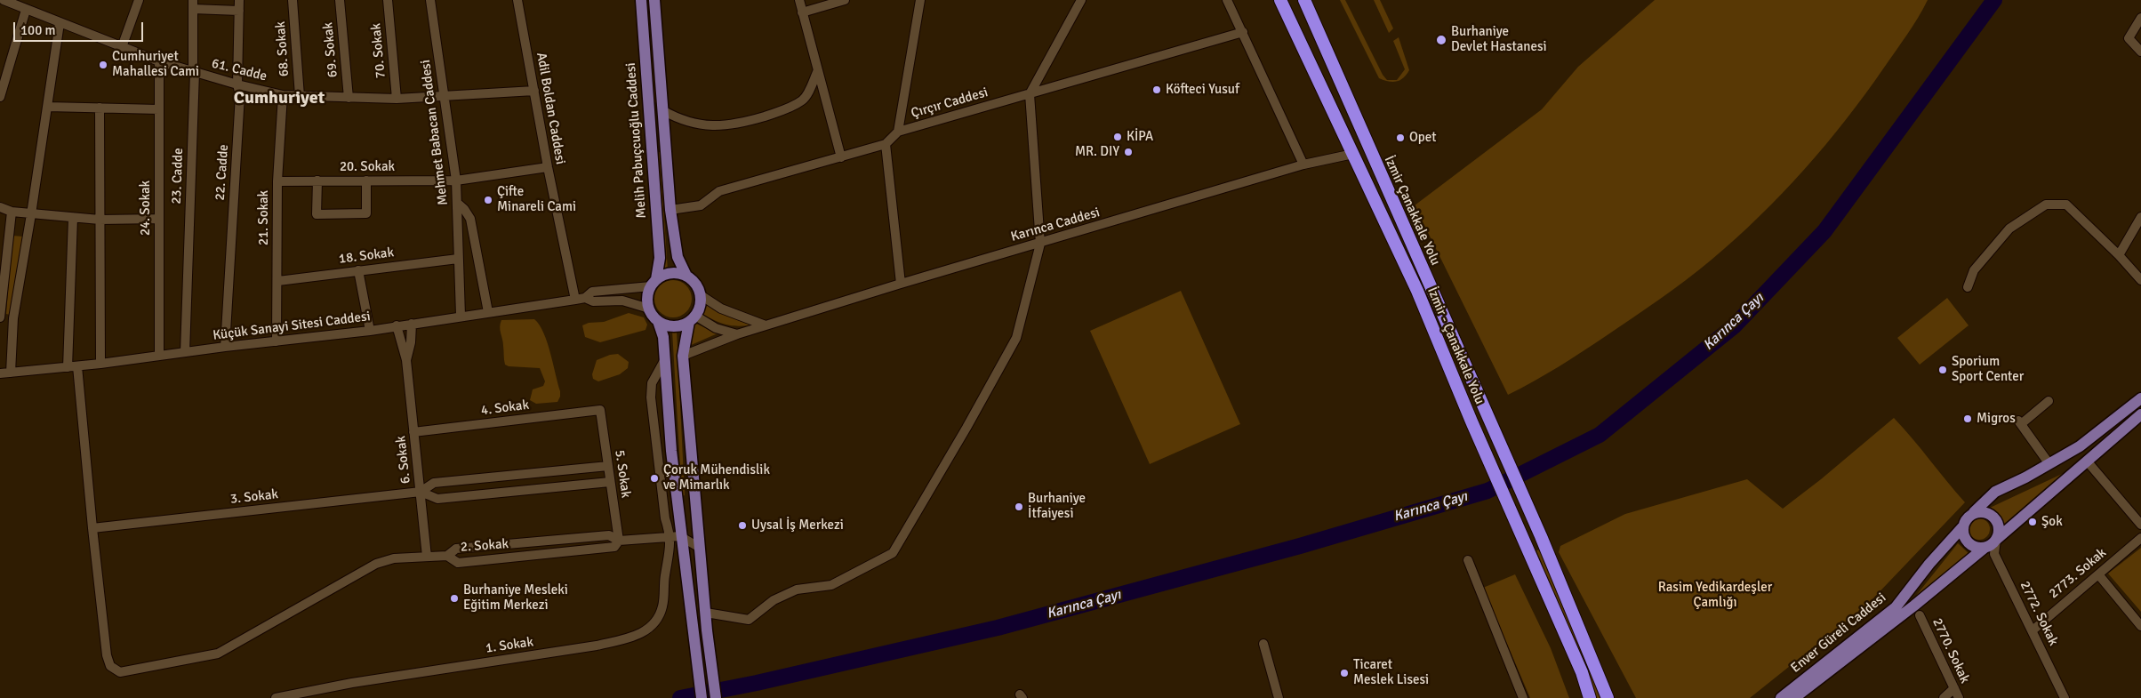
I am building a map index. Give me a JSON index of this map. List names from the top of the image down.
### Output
{
  "streets": {
    "highway": ["İzmir Çanakkale Yolu", "İzmir - Çanakkale Yolu"],
    "main road": ["Melih Pabuçcuoğlu Caddesi", "Enver Güreli Caddesi"],
    "street": [
      "68. Sokak",
      "69. Sokak",
      "70. Sokak",
      "61. Cadde",
      "Çırçır Caddesi",
      "Adil Boldan Caddesi",
      "Mehmet Babacan Caddesi",
      "20. Sokak",
      "22. Cadde",
      "23. Cadde",
      "24. Sokak",
      "21. Sokak",
      "Karınca Caddesi",
      "18. Sokak",
      "Küçük Sanayi Sitesi Caddesi",
      "4. Sokak",
      "6. Sokak",
      "5. Sokak",
      "3. Sokak",
      "2. Sokak",
      "2773. Sokak",
      "2772. Sokak",
      "1. Sokak",
      "2770. Sokak"
    ]
  },
  "crossings": [
    ["68. Sokak", "61. Cadde"],
    ["69. Sokak", "61. Cadde"],
    ["70. Sokak", "61. Cadde"],
    ["61. Cadde", "Adil Boldan Caddesi"],
    ["61. Cadde", "Mehmet Babacan Caddesi"],
    ["61. Cadde", "22. Cadde"],
    ["61. Cadde", "23. Cadde"],
    ["61. Cadde", "24. Sokak"],
    ["61. Cadde", "21. Sokak"],
    ["Çırçır Caddesi", "Melih Pabuçcuoğlu Caddesi"],
    ["Adil Boldan Caddesi", "20. Sokak"],
    ["Adil Boldan Caddesi", "Küçük Sanayi Sitesi Caddesi"],
    ["Mehmet Babacan Caddesi", "20. Sokak"],
    ["Mehmet Babacan Caddesi", "18. Sokak"],
    ["Mehmet Babacan Caddesi", "Küçük Sanayi Sitesi Caddesi"],
    ["Melih Pabuçcuoğlu Caddesi", "Küçük Sanayi Sitesi Caddesi"],
    ["20. Sokak", "21. Sokak"],
    ["22. Cadde", "Küçük Sanayi Sitesi Caddesi"],
    ["23. Cadde", "Küçük Sanayi Sitesi Caddesi"],
    ["24. Sokak", "Küçük Sanayi Sitesi Caddesi"],
    ["İzmir Çanakkale Yolu", "İzmir - Çanakkale Yolu"],
    ["21. Sokak", "18. Sokak"],
    ["21. Sokak", "Küçük Sanayi Sitesi Caddesi"],
    ["Karınca Caddesi", "İzmir - Çanakkale Yolu"],
    ["4. Sokak", "6. Sokak"],
    ["4. Sokak", "5. Sokak"],
    ["6. Sokak", "3. Sokak"],
    ["5. Sokak", "3. Sokak"],
    ["5. Sokak", "2. Sokak"],
    ["2. Sokak", "1. Sokak"],
    ["2773. Sokak", "2772. Sokak"]
  ],
  "districts": ["Cumhuriyet"],
  "water": ["Karınca Çayı"],
  "parks": ["Rasim Yedikardeşler Çamlığı"],
  "places": [
    "Burhaniye Devlet Hastanesi",
    "Cumhuriyet Mahallesi Cami",
    "Köfteci Yusuf",
    "KİPA",
    "Opet",
    "MR. DIY",
    "Çifte Minareli Cami",
    "Sporium Sport Center",
    "Migros",
    "Çoruk Mühendislik ve Mimarlık",
    "Burhaniye İtfaiyesi",
    "Şok",
    "Uysal İş Merkezi",
    "Burhaniye Mesleki Eğitim Merkezi",
    "Ticaret Meslek Lisesi"
  ],
  "scale_bar": "100 m"
}
